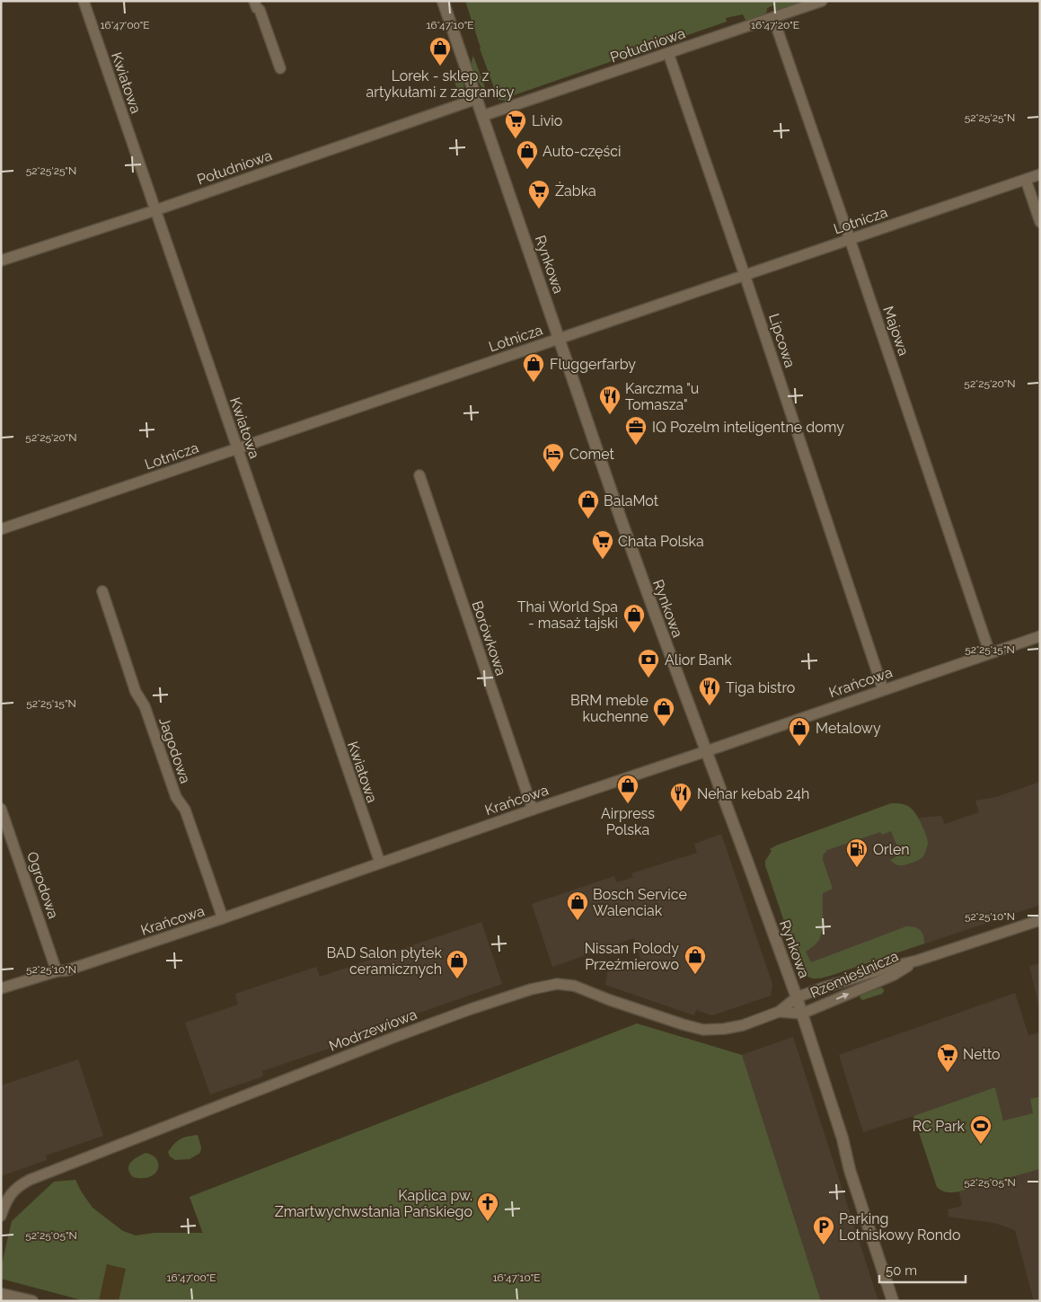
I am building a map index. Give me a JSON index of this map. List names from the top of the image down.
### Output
{
  "streets": {
    "street": [
      "Południowa",
      "Kwiatowa",
      "Lotnicza",
      "Rynkowa",
      "Majowa",
      "Lipcowa",
      "Borówkowa",
      "Krańcowa",
      "Jagodowa",
      "Ogrodowa",
      "Rzemieślnicza",
      "Modrzewiowa"
    ]
  },
  "crossings": [
    ["Południowa", "Kwiatowa"],
    ["Południowa", "Rynkowa"],
    ["Południowa", "Majowa"],
    ["Południowa", "Lipcowa"],
    ["Kwiatowa", "Lotnicza"],
    ["Kwiatowa", "Krańcowa"],
    ["Lotnicza", "Rynkowa"],
    ["Lotnicza", "Majowa"],
    ["Lotnicza", "Lipcowa"],
    ["Rynkowa", "Krańcowa"],
    ["Rynkowa", "Rzemieślnicza"],
    ["Rynkowa", "Modrzewiowa"],
    ["Majowa", "Krańcowa"],
    ["Lipcowa", "Krańcowa"],
    ["Borówkowa", "Krańcowa"],
    ["Krańcowa", "Jagodowa"],
    ["Krańcowa", "Ogrodowa"],
    ["Rzemieślnicza", "Modrzewiowa"]
  ],
  "places": {
    "shop": [
      "Lorek - sklep z artykułami z zagranicy",
      "Auto-części",
      "Fluggerfarby",
      "BalaMot",
      "Thai World Spa - masaż tajski",
      "BRM meble kuchenne",
      "Metalowy",
      "Airpress Polska",
      "Bosch Service Walenciak",
      "Nissan Polody Przeźmierowo",
      "BAD Salon płytek ceramicznych"
    ],
    "supermarket": [
      "Livio",
      "Żabka",
      "Chata Polska",
      "Netto"
    ],
    "restaurant": ["Karczma \"u Tomasza\"", "Tiga bistro", "Nehar kebab 24h"],
    "office": ["IQ Pozelm inteligentne domy"],
    "hotel": ["Comet"],
    "bank": ["Alior Bank"],
    "fuel station": ["Orlen"],
    "sports": ["RC Park"],
    "church": ["Kaplica pw. Zmartwychwstania Pańskiego"],
    "parking": ["Parking Lotniskowy Rondo"]
  },
  "scale_bar": "50 m",
  "coordinates": [
    "16°47'00\"E",
    "16°47'10\"E",
    "16°47'20\"E",
    "52°25'25\"N",
    "52°25'20\"N",
    "52°25'15\"N",
    "52°25'10\"N",
    "52°25'05\"N"
  ]
}
